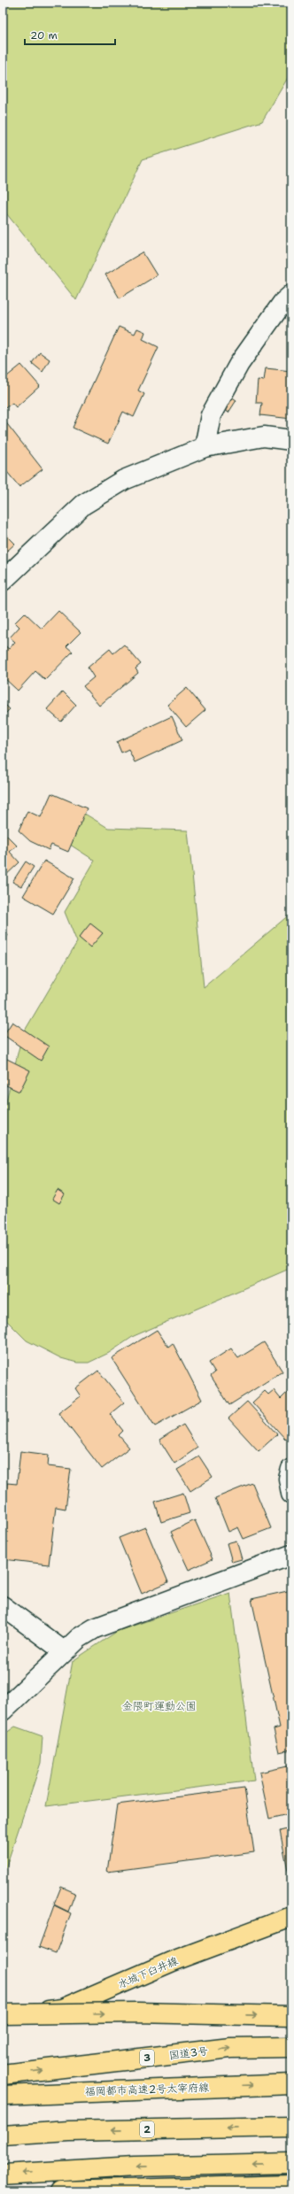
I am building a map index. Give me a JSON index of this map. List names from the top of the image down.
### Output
{
  "streets": {
    "main road": [
      "水城下臼井線",
      "国道3号",
      "3",
      "福岡都市高速2号太宰府線",
      "2"
    ]
  },
  "parks": ["金隈町運動公園"],
  "scale_bar": "20 m"
}
